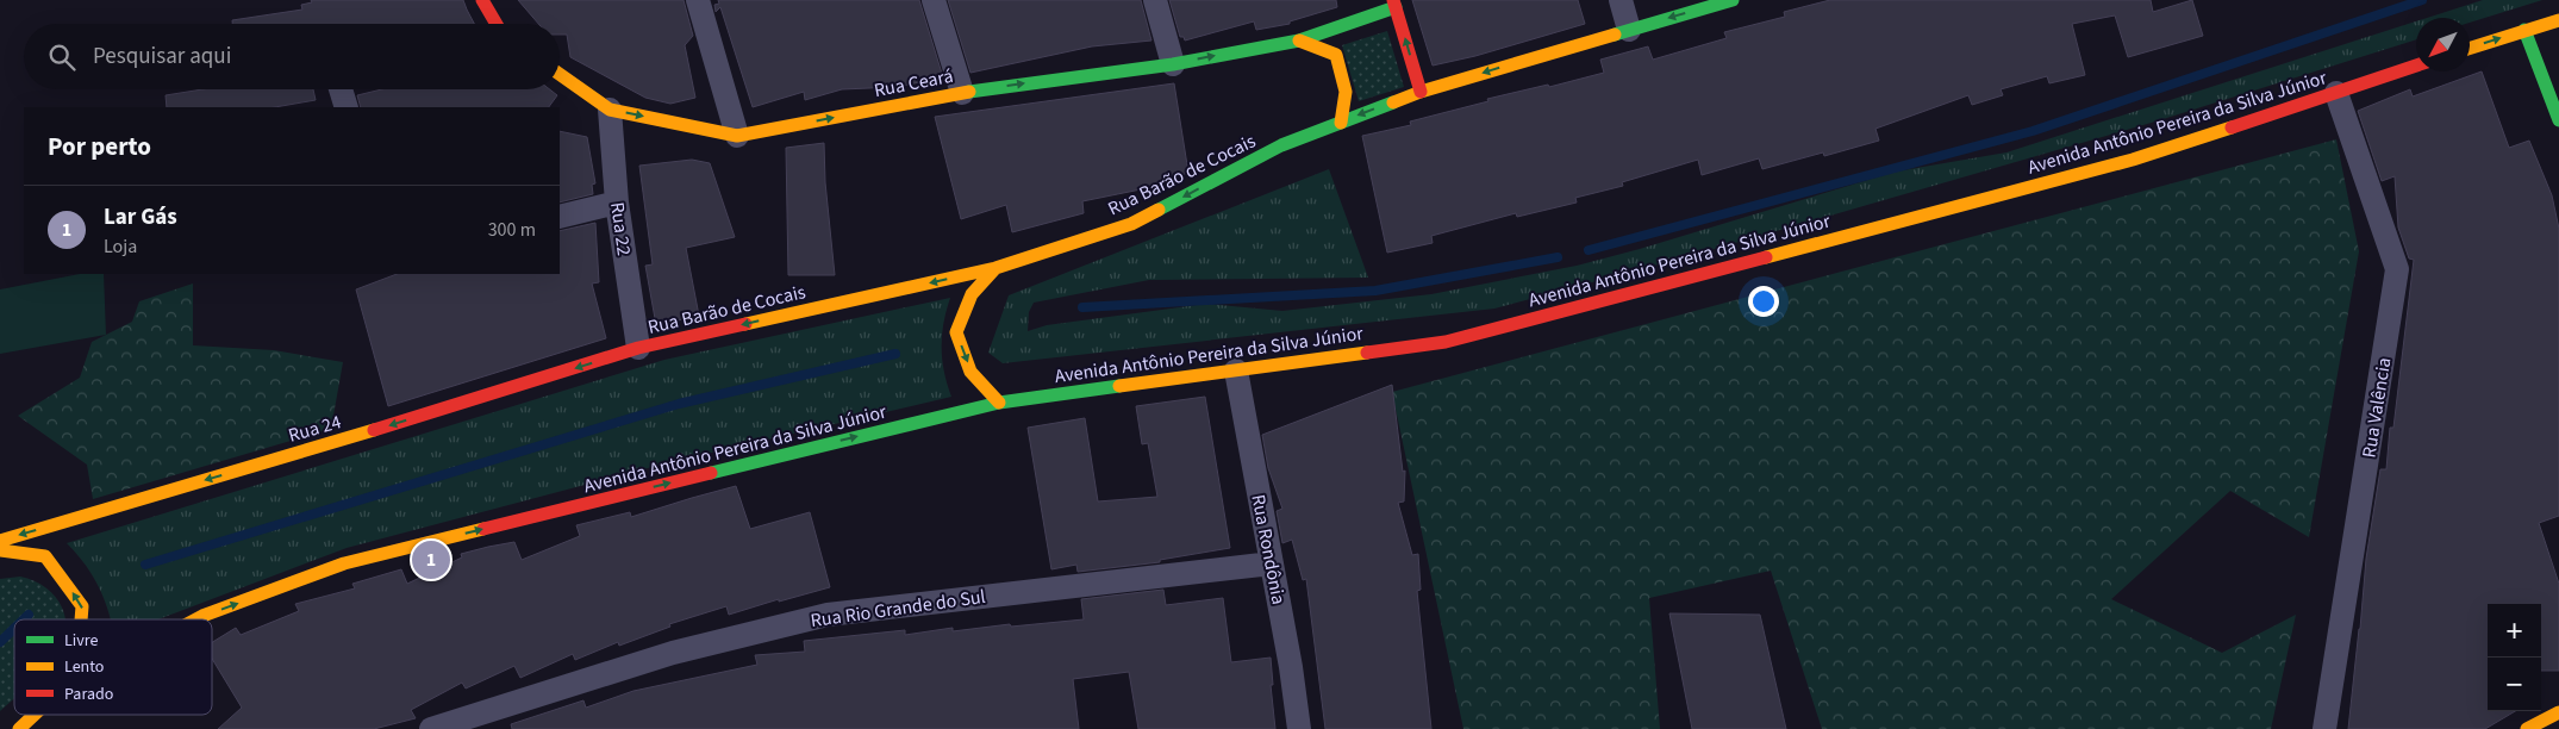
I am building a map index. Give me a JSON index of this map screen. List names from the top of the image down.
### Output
{
  "streets": {
    "street": [
      "Rua Ceará",
      "Avenida Antônio Pereira da Silva Júnior",
      "Rua Barão de Cocais",
      "Rua 22",
      "Rua Valência",
      "Rua 24",
      "Rua Rondônia",
      "Rua Rio Grande do Sul"
    ]
  },
  "crossings": [
    ["Rua Ceará", "Rua 22"],
    ["Avenida Antônio Pereira da Silva Júnior", "Rua Valência"],
    ["Avenida Antônio Pereira da Silva Júnior", "Rua Rondônia"],
    ["Rua Barão de Cocais", "Rua 22"],
    ["Rua Barão de Cocais", "Rua 24"],
    ["Rua 22", "Rua 24"],
    ["Rua Rondônia", "Rua Rio Grande do Sul"]
  ],
  "one_way": [
    "Rua Ceará",
    "Avenida Antônio Pereira da Silva Júnior",
    "Rua Barão de Cocais",
    "Rua 24"
  ],
  "legend": ["Livre", "Lento", "Parado"],
  "north": "bottom left",
  "page": {
    "search": "Pesquisar aqui",
    "heading": "Por perto",
    "list": [
      {
        "mark": "1",
        "name": "Lar Gás",
        "note": "Loja",
        "value": "300 m"
      }
    ],
    "pins": "1",
    "map_buttons": ["+", "−"]
  }
}
